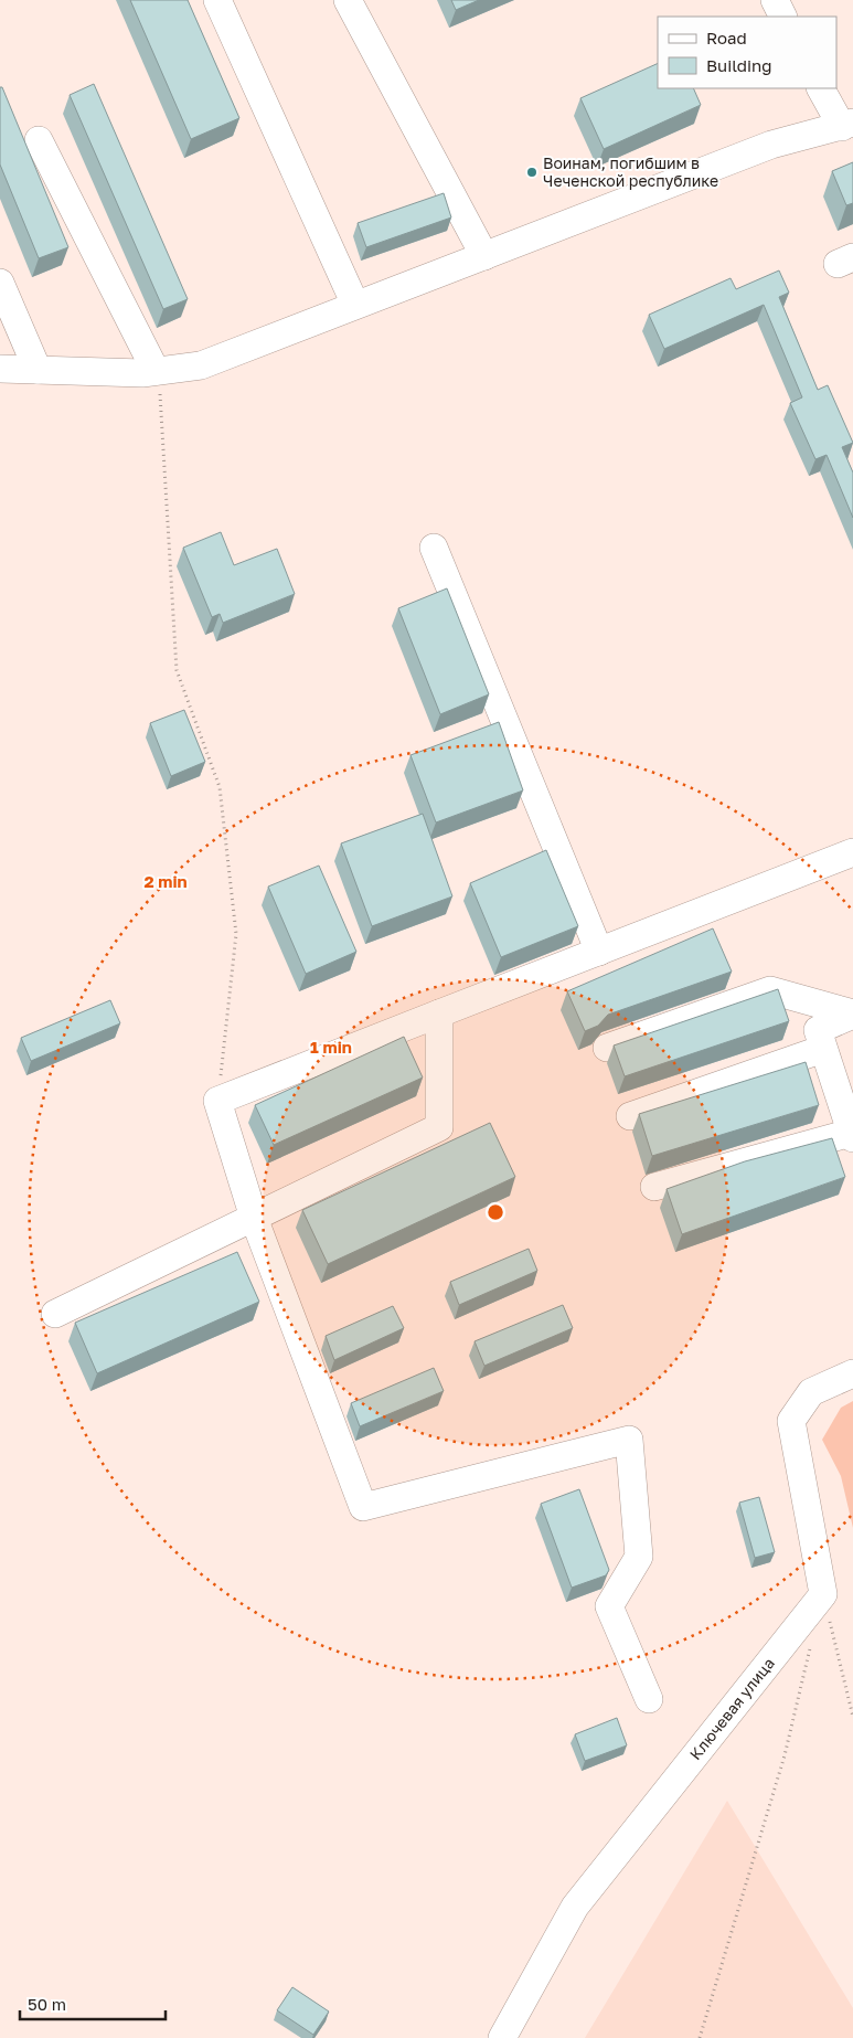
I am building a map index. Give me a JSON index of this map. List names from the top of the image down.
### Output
{
  "streets": {
    "street": ["Ключевая улица"]
  },
  "places": ["Воинам, погибшим в Чеченской республике"],
  "legend": ["Road", "Building"],
  "scale_bar": "50 m",
  "rings": ["2 min", "1 min"]
}
